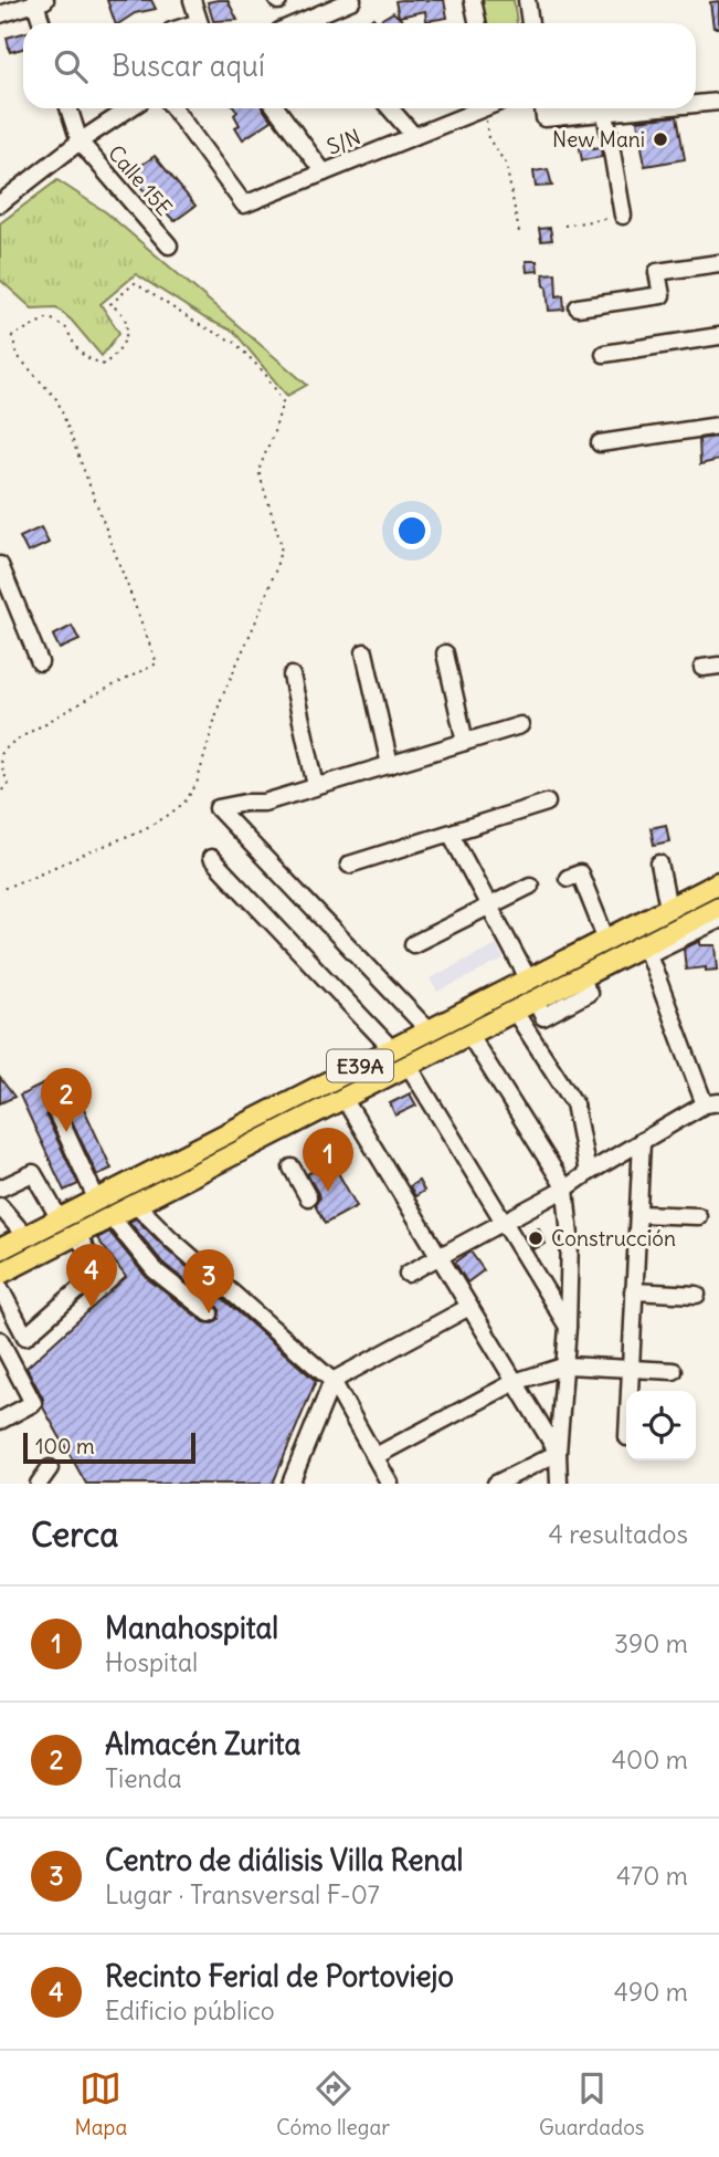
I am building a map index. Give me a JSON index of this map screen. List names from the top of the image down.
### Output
{
  "streets": {
    "main road": ["E39A"],
    "street": ["S/N", "Calle 15E"]
  },
  "places": ["New Mani", "Construcción"],
  "scale_bar": "100 m",
  "page": {
    "search": "Buscar aquí",
    "pins": [
      "2",
      "1",
      "4",
      "3"
    ],
    "scale": "100 m",
    "heading": ["Cerca", "4 resultados"],
    "list": [
      {
        "mark": "1",
        "name": "Manahospital",
        "note": "Hospital",
        "value": "390 m"
      },
      {
        "mark": "2",
        "name": "Almacén Zurita",
        "note": "Tienda",
        "value": "400 m"
      },
      {
        "mark": "3",
        "name": "Centro de diálisis Villa Renal",
        "note": "Lugar · Transversal F-07",
        "value": "470 m"
      },
      {
        "mark": "4",
        "name": "Recinto Ferial de Portoviejo",
        "note": "Edificio público",
        "value": "490 m"
      }
    ],
    "nav": ["Mapa", "Cómo llegar", "Guardados"]
  }
}
